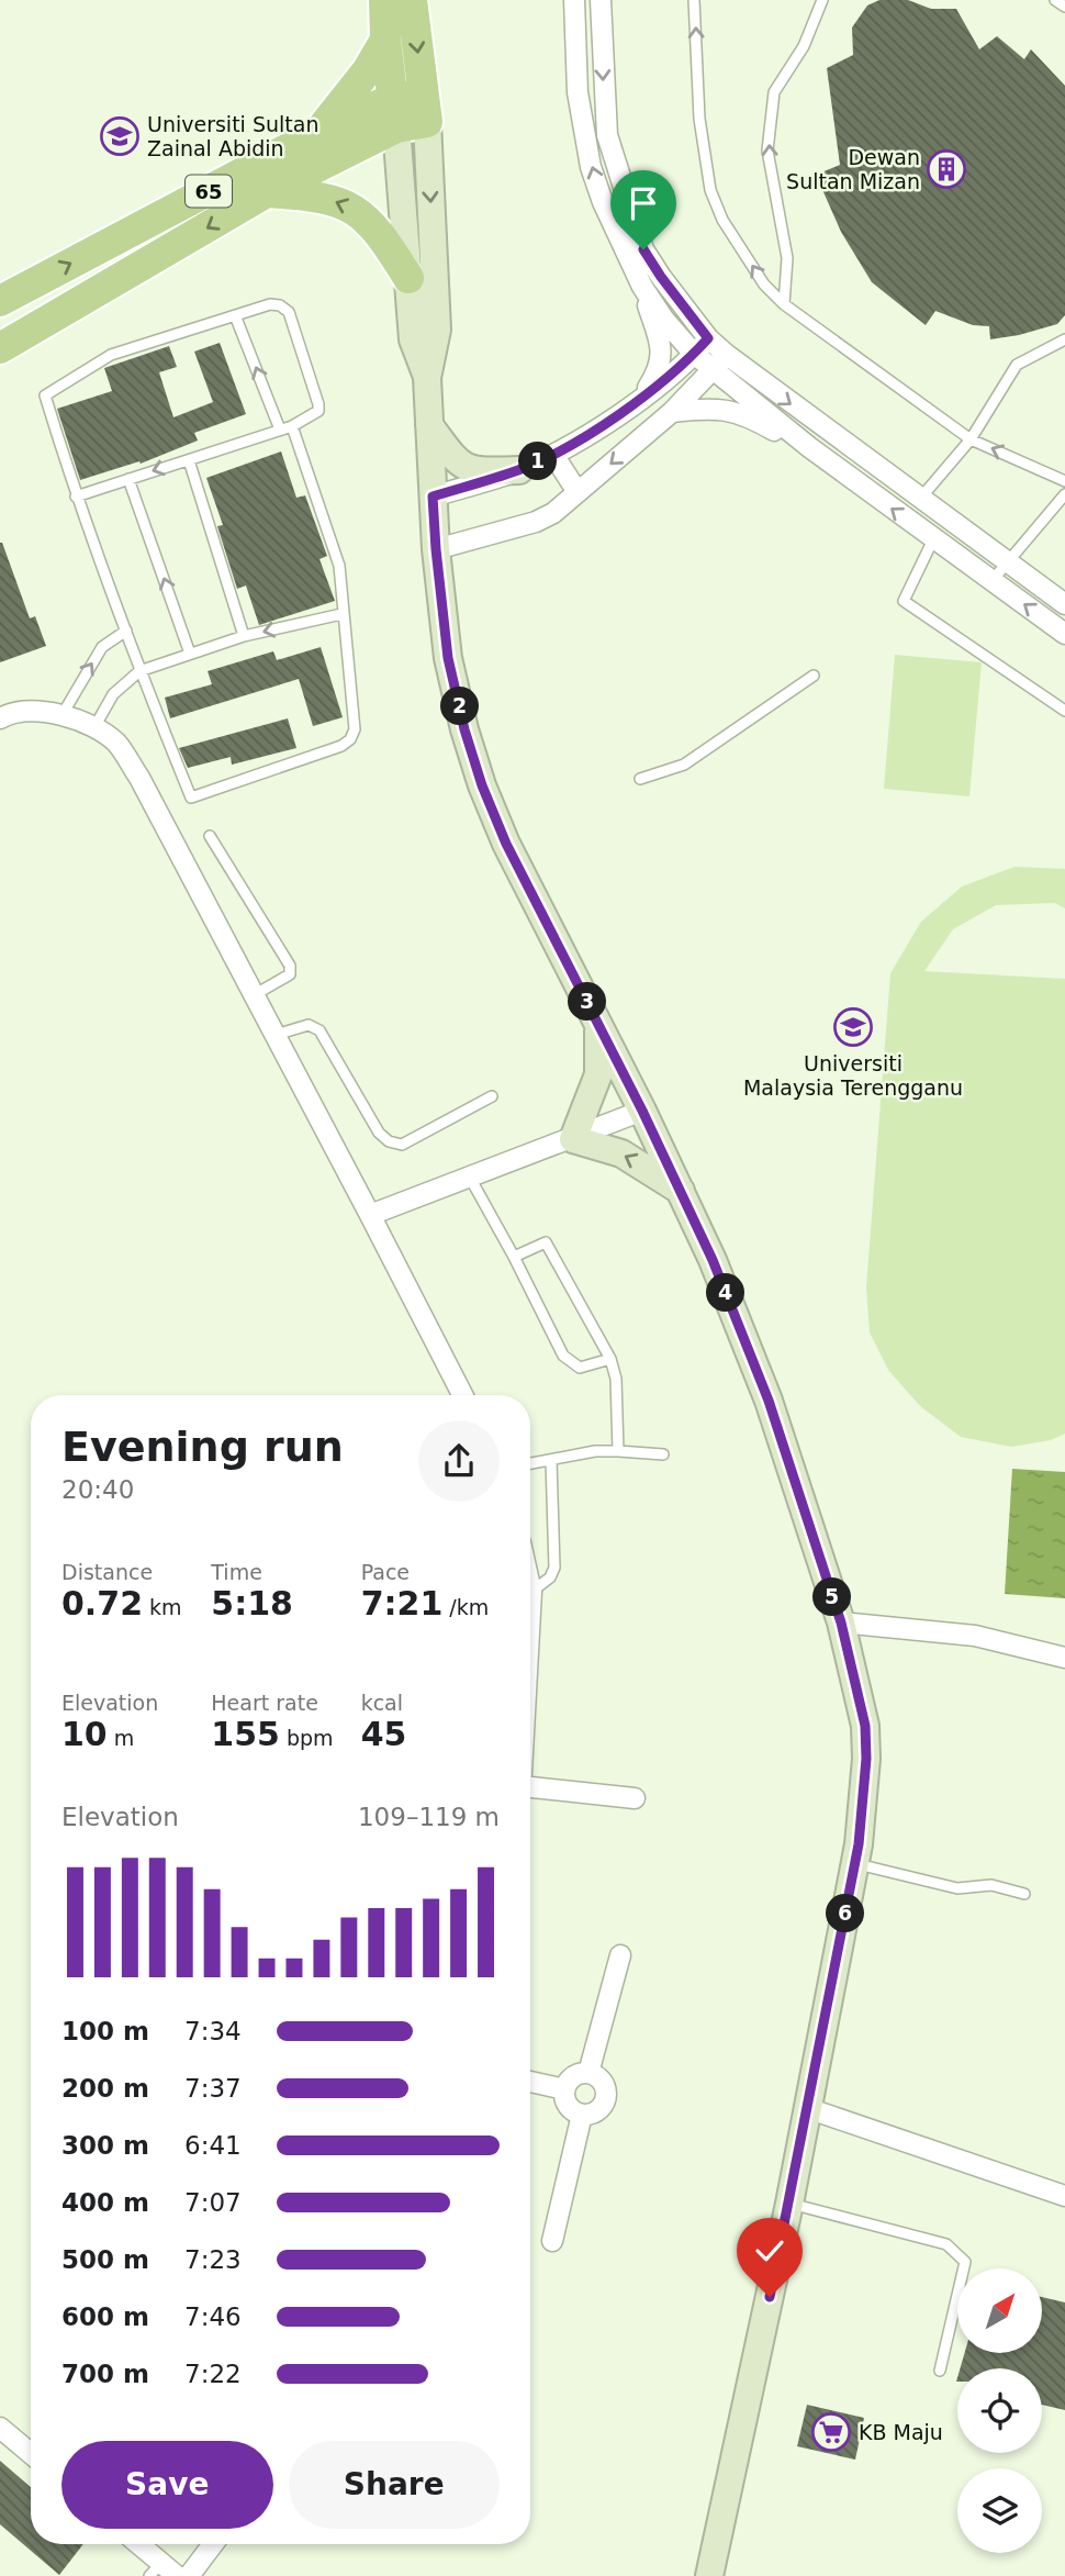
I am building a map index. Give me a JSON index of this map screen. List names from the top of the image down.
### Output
{
  "streets": {
    "main road": ["65"]
  },
  "places": {
    "school or university": ["Universiti Sultan Zainal Abidin", "Universiti Malaysia Terengganu"],
    "building": ["Dewan Sultan Mizan"],
    "supermarket": ["KB Maju"]
  },
  "north": "top right",
  "page": {
    "pins": [
      "1",
      "2",
      "3",
      "4",
      "5",
      "6"
    ],
    "heading": ["Evening run", "20:40"],
    "stats": [
      ["Distance", "0.72 km"],
      ["Time", "5:18"],
      ["Pace", "7:21 /km"],
      ["Elevation", "10 m"],
      ["Heart rate", "155 bpm"],
      ["kcal", "45"]
    ],
    "chart": ["Elevation", "109–119 m"],
    "list": [
      {
        "name": "100 m",
        "note": "7:34"
      },
      {
        "name": "200 m",
        "note": "7:37"
      },
      {
        "name": "300 m",
        "note": "6:41"
      },
      {
        "name": "400 m",
        "note": "7:07"
      },
      {
        "name": "500 m",
        "note": "7:23"
      },
      {
        "name": "600 m",
        "note": "7:46"
      },
      {
        "name": "700 m",
        "note": "7:22"
      }
    ],
    "buttons": ["Save", "Share"]
  }
}
